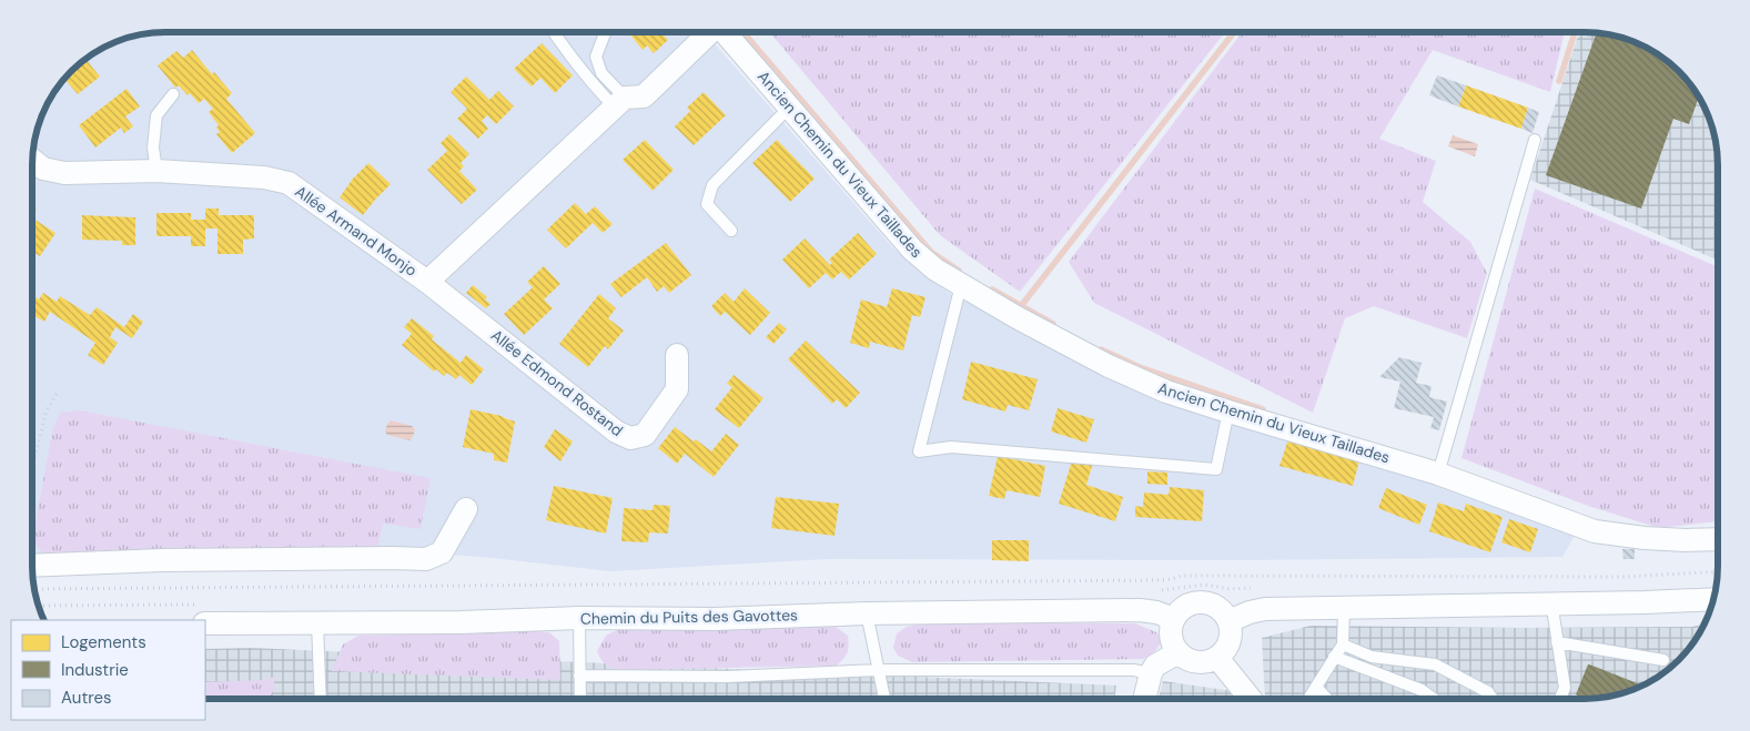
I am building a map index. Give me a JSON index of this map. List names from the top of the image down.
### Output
{
  "streets": {
    "street": [
      "Ancien Chemin du Vieux Taillades",
      "Allée Armand Monjo",
      "Allée Edmond Rostand",
      "Chemin du Puits des Gavottes"
    ]
  },
  "crossings": [
    ["Allée Armand Monjo", "Allée Edmond Rostand"]
  ],
  "legend": ["Logements", "Industrie", "Autres"]
}
